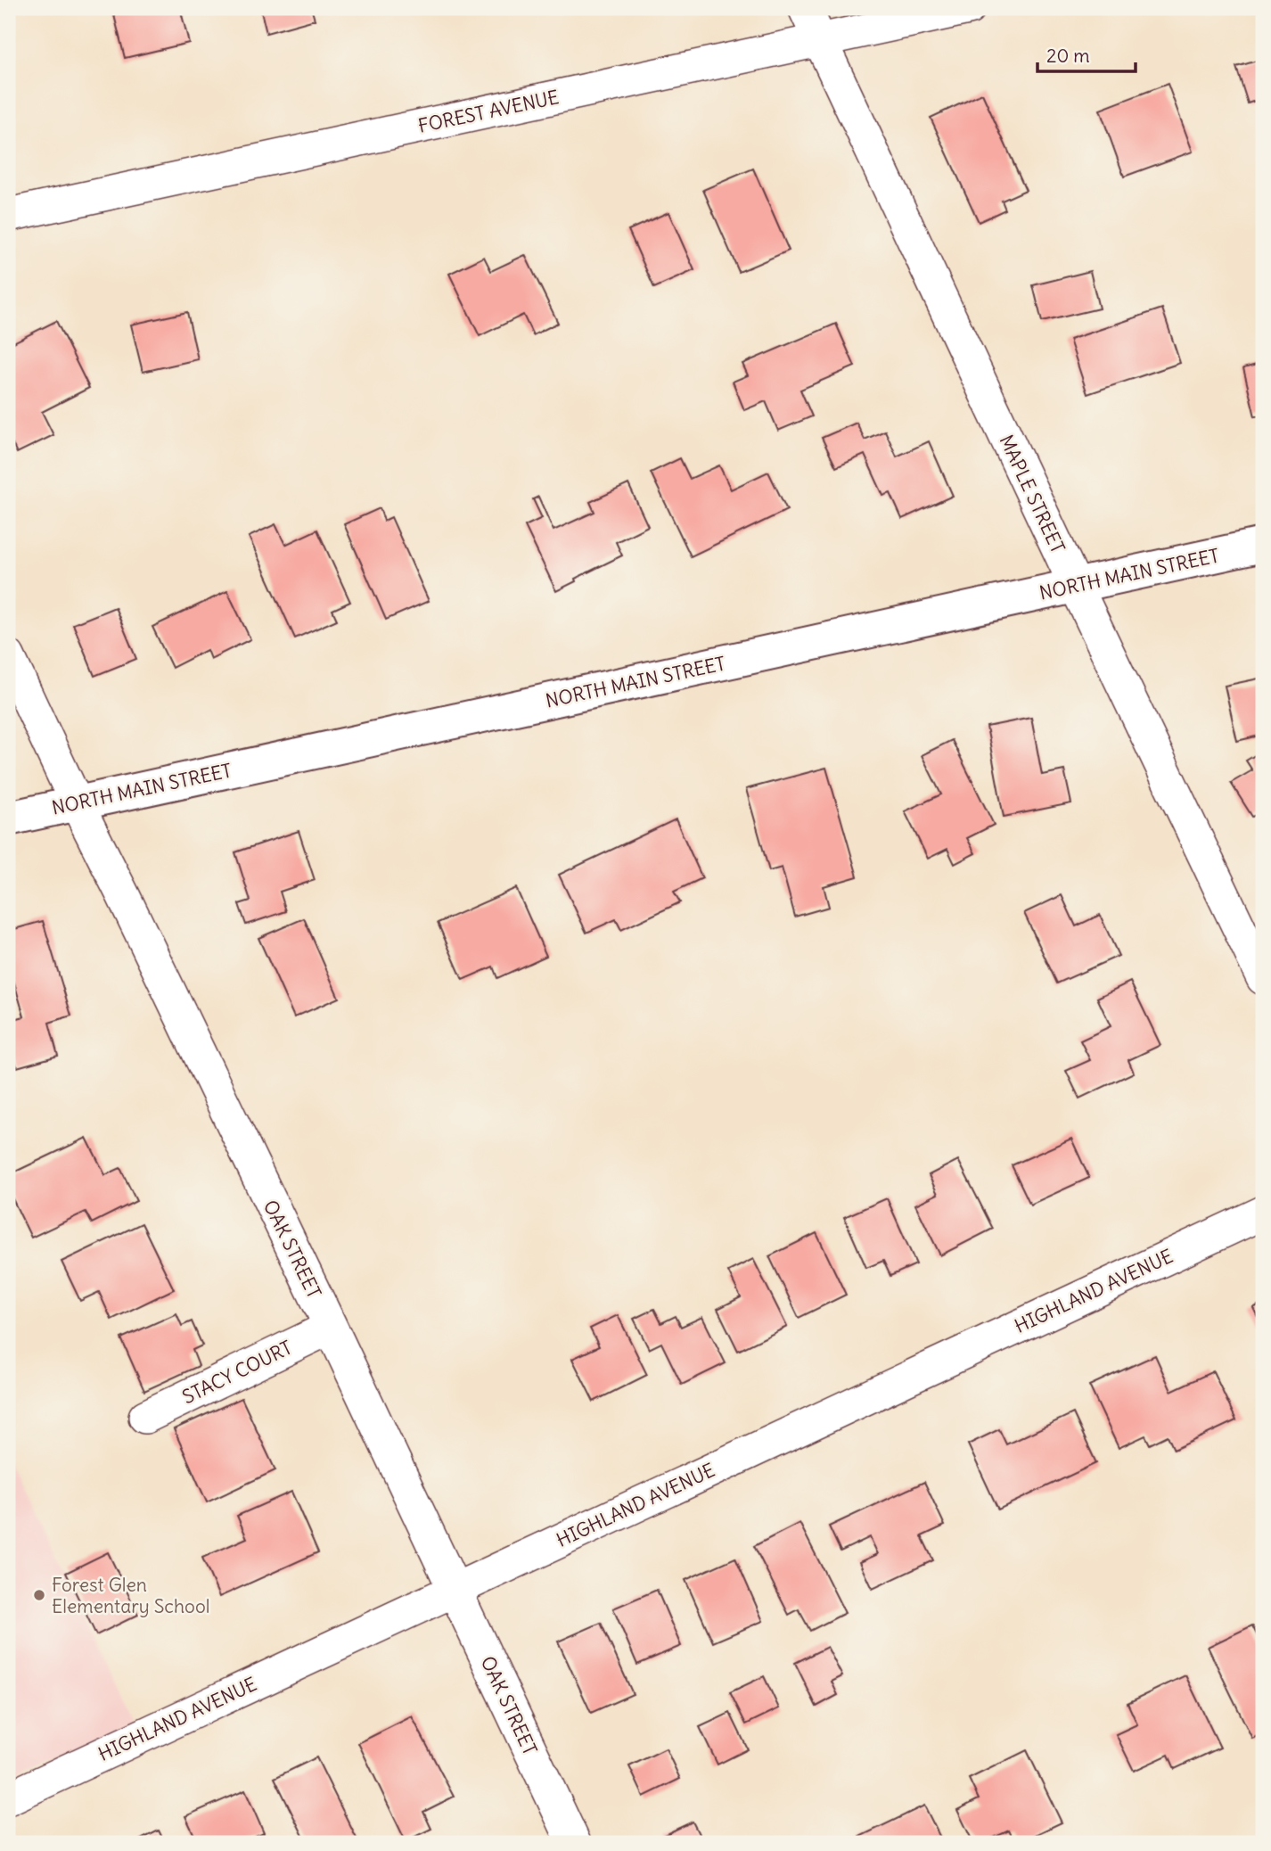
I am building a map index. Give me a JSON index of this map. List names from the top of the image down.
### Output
{
  "streets": {
    "street": [
      "FOREST AVENUE",
      "MAPLE STREET",
      "NORTH MAIN STREET",
      "OAK STREET",
      "HIGHLAND AVENUE",
      "STACY COURT"
    ]
  },
  "crossings": [
    ["FOREST AVENUE", "MAPLE STREET"],
    ["MAPLE STREET", "NORTH MAIN STREET"],
    ["NORTH MAIN STREET", "OAK STREET"],
    ["OAK STREET", "HIGHLAND AVENUE"],
    ["OAK STREET", "STACY COURT"]
  ],
  "places": ["Forest Glen Elementary School"],
  "scale_bar": "20 m"
}
